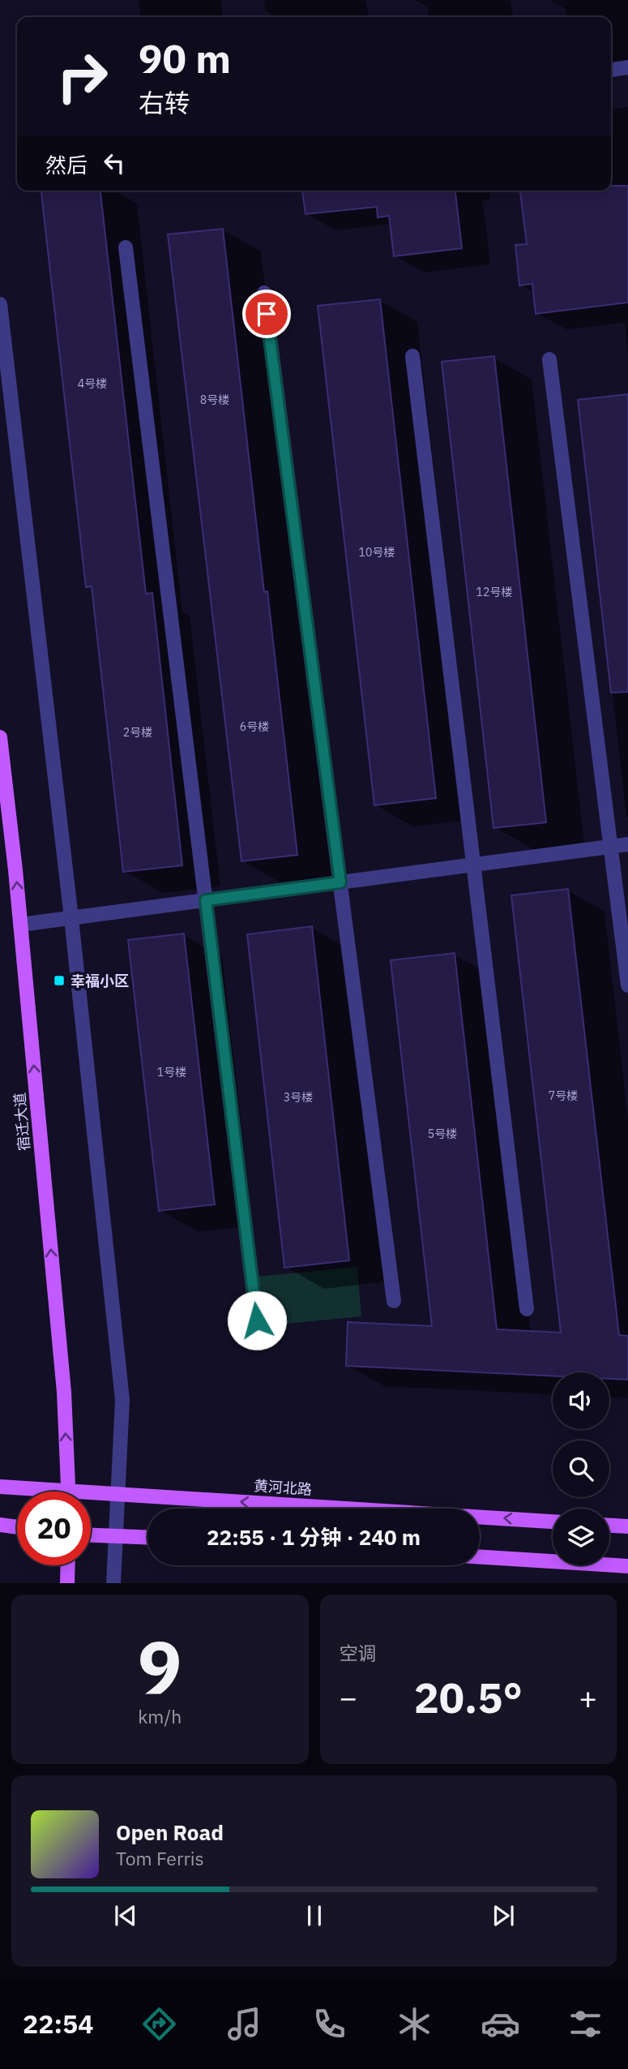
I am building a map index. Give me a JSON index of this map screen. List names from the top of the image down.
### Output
{
  "streets": {
    "main road": ["宿迁大道", "黄河北路"]
  },
  "one_way": ["宿迁大道", "黄河北路"],
  "places": {
    "transit": ["幸福小区"]
  },
  "house_numbers": [
    "4号楼",
    "8号楼",
    "10号楼",
    "12号楼",
    "6号楼",
    "2号楼",
    "1号楼",
    "7号楼",
    "3号楼",
    "5号楼"
  ],
  "page": {
    "turn": ["90 m", "右转"],
    "then": "然后",
    "limit": "20",
    "trip": "22:55 · 1 分钟 · 240 m",
    "tile": [
      ["9", "km/h"],
      "空调"
    ],
    "heat": ["−", "20.5°", "+"],
    "song": ["Open Road", "Tom Ferris"],
    "tabs": "22:54"
  }
}
